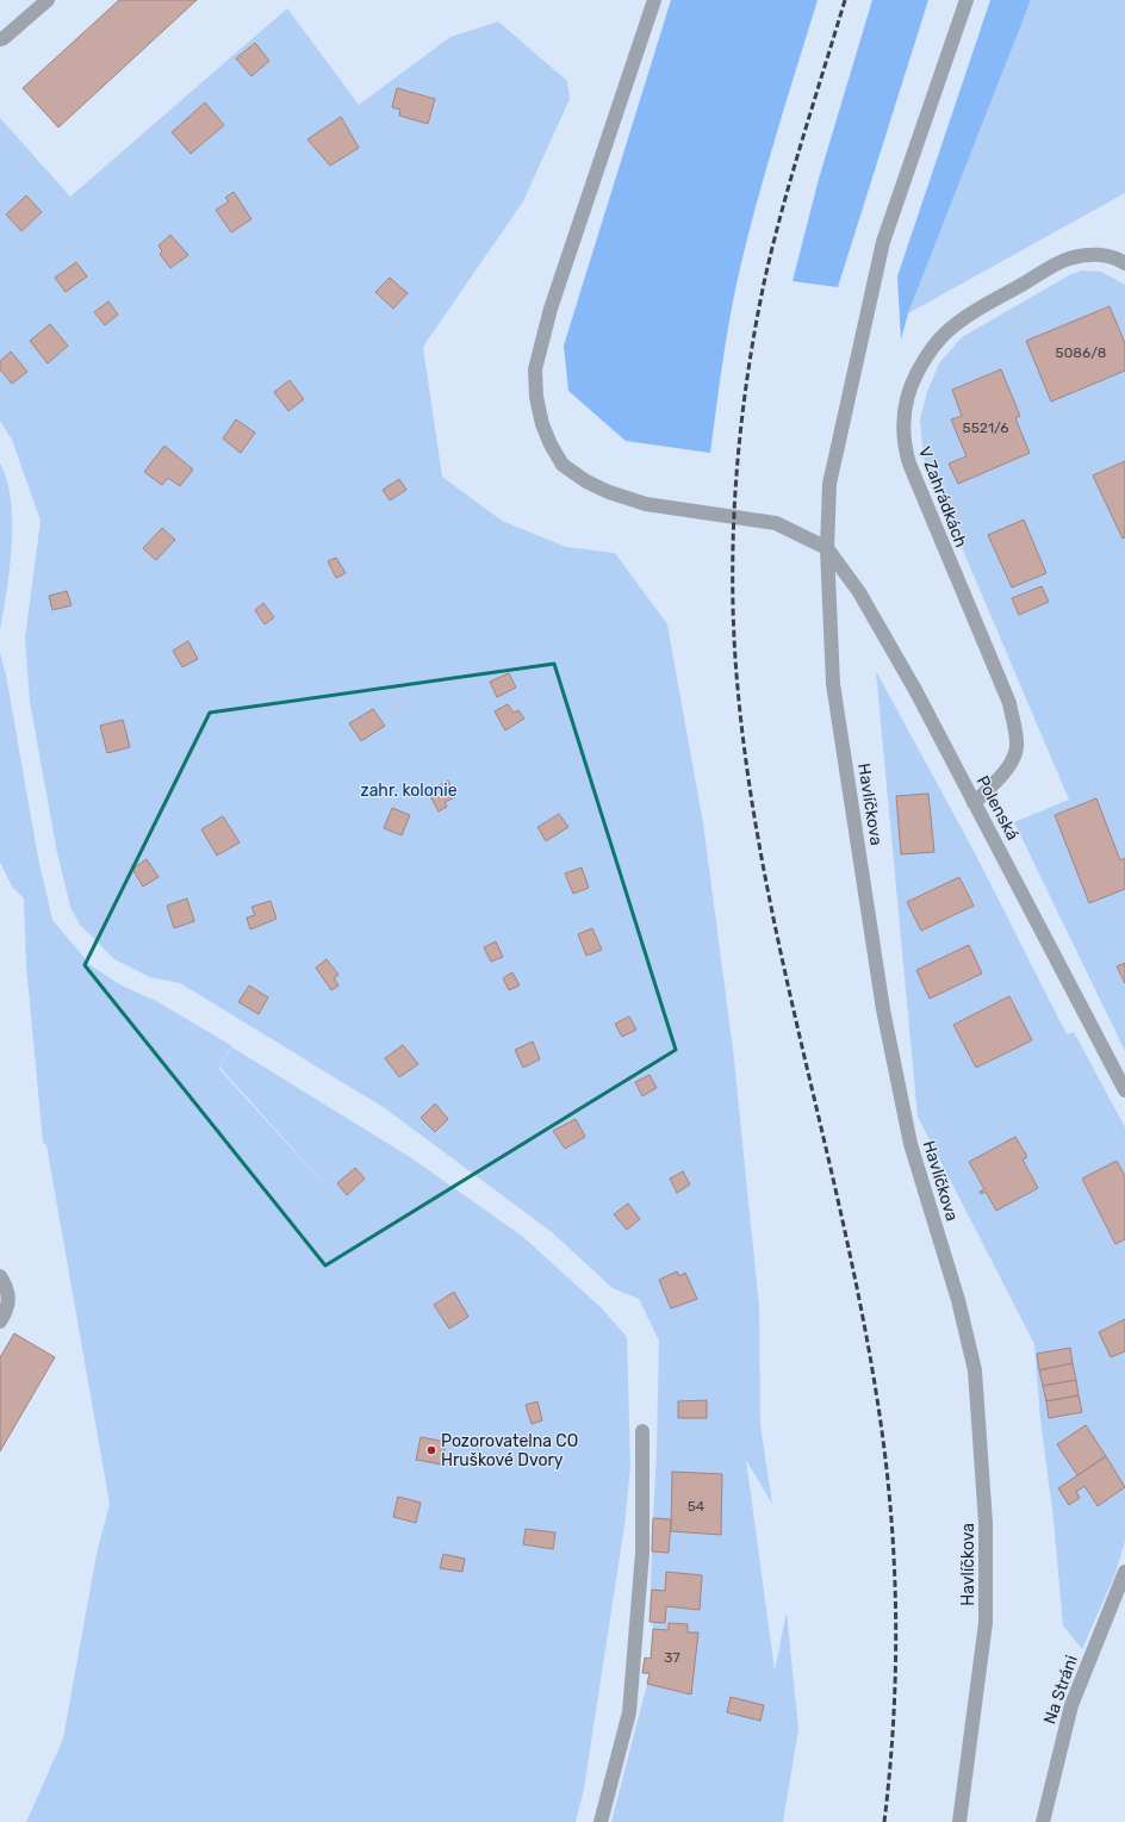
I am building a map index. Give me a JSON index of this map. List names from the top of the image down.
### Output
{
  "streets": {
    "street": [
      "V Zahrádkách",
      "Havlíčkova",
      "Polenská",
      "Na Stráni"
    ]
  },
  "crossings": [
    ["V Zahrádkách", "Polenská"],
    ["Havlíčkova", "Polenská"]
  ],
  "parks": ["zahr. kolonie"],
  "places": ["Pozorovatelna CO Hruškové Dvory"],
  "house_numbers": [
    "5086/8",
    "5521/6",
    "54",
    "37"
  ]
}
